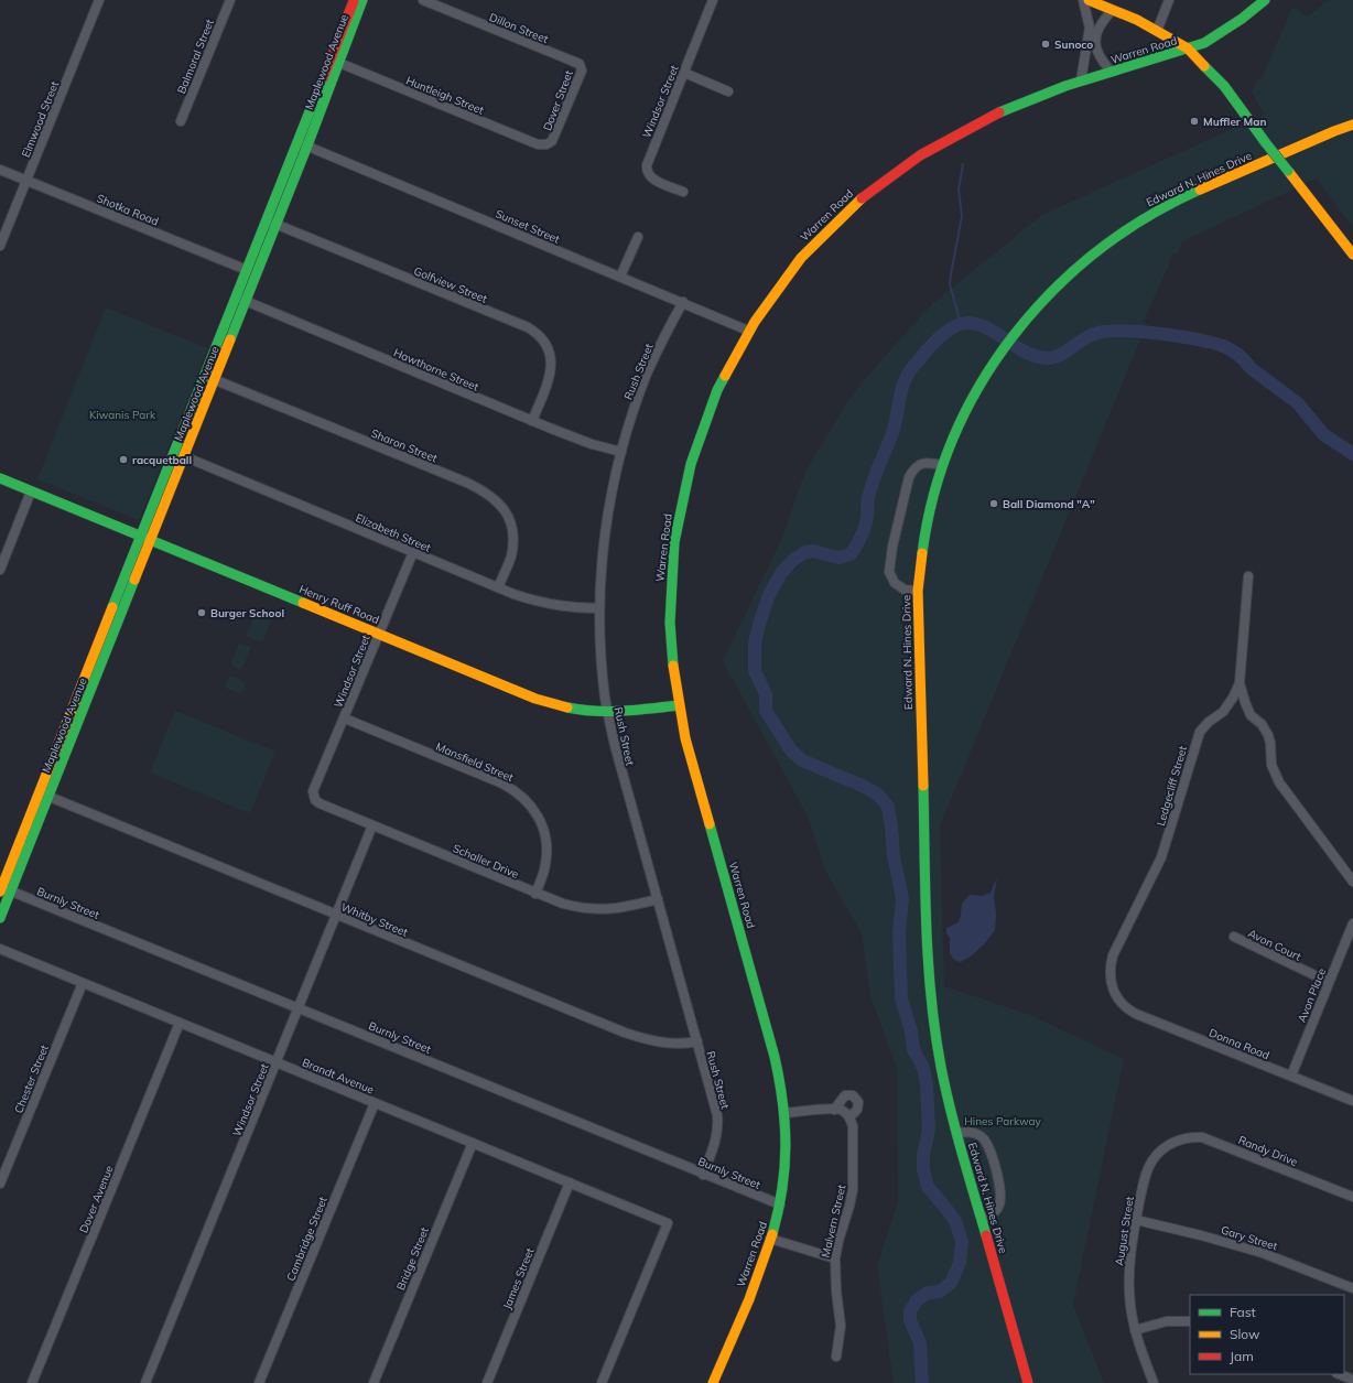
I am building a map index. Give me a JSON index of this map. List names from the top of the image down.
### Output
{
  "streets": {
    "street": [
      "Dillon Street",
      "Warren Road",
      "Balmoral Street",
      "Maplewood Avenue",
      "Huntleigh Street",
      "Dover Street",
      "Windsor Street",
      "Elmwood Street",
      "Edward N. Hines Drive",
      "Shotka Road",
      "Sunset Street",
      "Golfview Street",
      "Hawthorne Street",
      "Rush Street",
      "Sharon Street",
      "Elizabeth Street",
      "Henry Ruff Road",
      "Mansfield Street",
      "Ledgecliff Street",
      "Schaller Drive",
      "Burnly Street",
      "Whitby Street",
      "Avon Court",
      "Avon Place",
      "Donna Road",
      "Brandt Avenue",
      "Chester Street",
      "Randy Drive",
      "Dover Avenue",
      "Malvern Street",
      "August Street",
      "Gary Street",
      "Cambridge Street",
      "Bridge Street",
      "James Street"
    ]
  },
  "crossings": [
    ["Dillon Street", "Dover Street"],
    ["Warren Road", "Sunset Street"],
    ["Warren Road", "Henry Ruff Road"],
    ["Warren Road", "Burnly Street"],
    ["Maplewood Avenue", "Huntleigh Street"],
    ["Maplewood Avenue", "Shotka Road"],
    ["Maplewood Avenue", "Sunset Street"],
    ["Maplewood Avenue", "Golfview Street"],
    ["Maplewood Avenue", "Hawthorne Street"],
    ["Maplewood Avenue", "Sharon Street"],
    ["Maplewood Avenue", "Elizabeth Street"],
    ["Maplewood Avenue", "Henry Ruff Road"],
    ["Maplewood Avenue", "Burnly Street"],
    ["Maplewood Avenue", "Whitby Street"],
    ["Huntleigh Street", "Dover Street"],
    ["Windsor Street", "Elizabeth Street"],
    ["Windsor Street", "Henry Ruff Road"],
    ["Windsor Street", "Mansfield Street"],
    ["Windsor Street", "Schaller Drive"],
    ["Windsor Street", "Burnly Street"],
    ["Windsor Street", "Whitby Street"],
    ["Windsor Street", "Brandt Avenue"],
    ["Elmwood Street", "Shotka Road"],
    ["Sunset Street", "Rush Street"],
    ["Golfview Street", "Hawthorne Street"],
    ["Hawthorne Street", "Rush Street"],
    ["Rush Street", "Elizabeth Street"],
    ["Rush Street", "Henry Ruff Road"],
    ["Rush Street", "Schaller Drive"],
    ["Rush Street", "Burnly Street"],
    ["Rush Street", "Whitby Street"],
    ["Sharon Street", "Elizabeth Street"],
    ["Mansfield Street", "Schaller Drive"],
    ["Ledgecliff Street", "Donna Road"],
    ["Avon Court", "Avon Place"],
    ["Avon Place", "Donna Road"],
    ["Brandt Avenue", "Chester Street"],
    ["Brandt Avenue", "Dover Avenue"],
    ["Brandt Avenue", "Cambridge Street"],
    ["Brandt Avenue", "Bridge Street"],
    ["Brandt Avenue", "James Street"],
    ["Randy Drive", "August Street"],
    ["August Street", "Gary Street"]
  ],
  "parks": ["Kiwanis Park", "Hines Parkway"],
  "places": [
    "Sunoco",
    "Muffler Man",
    "racquetball",
    "Ball Diamond \"A\"",
    "Burger School"
  ],
  "legend": ["Fast", "Slow", "Jam"]
}
